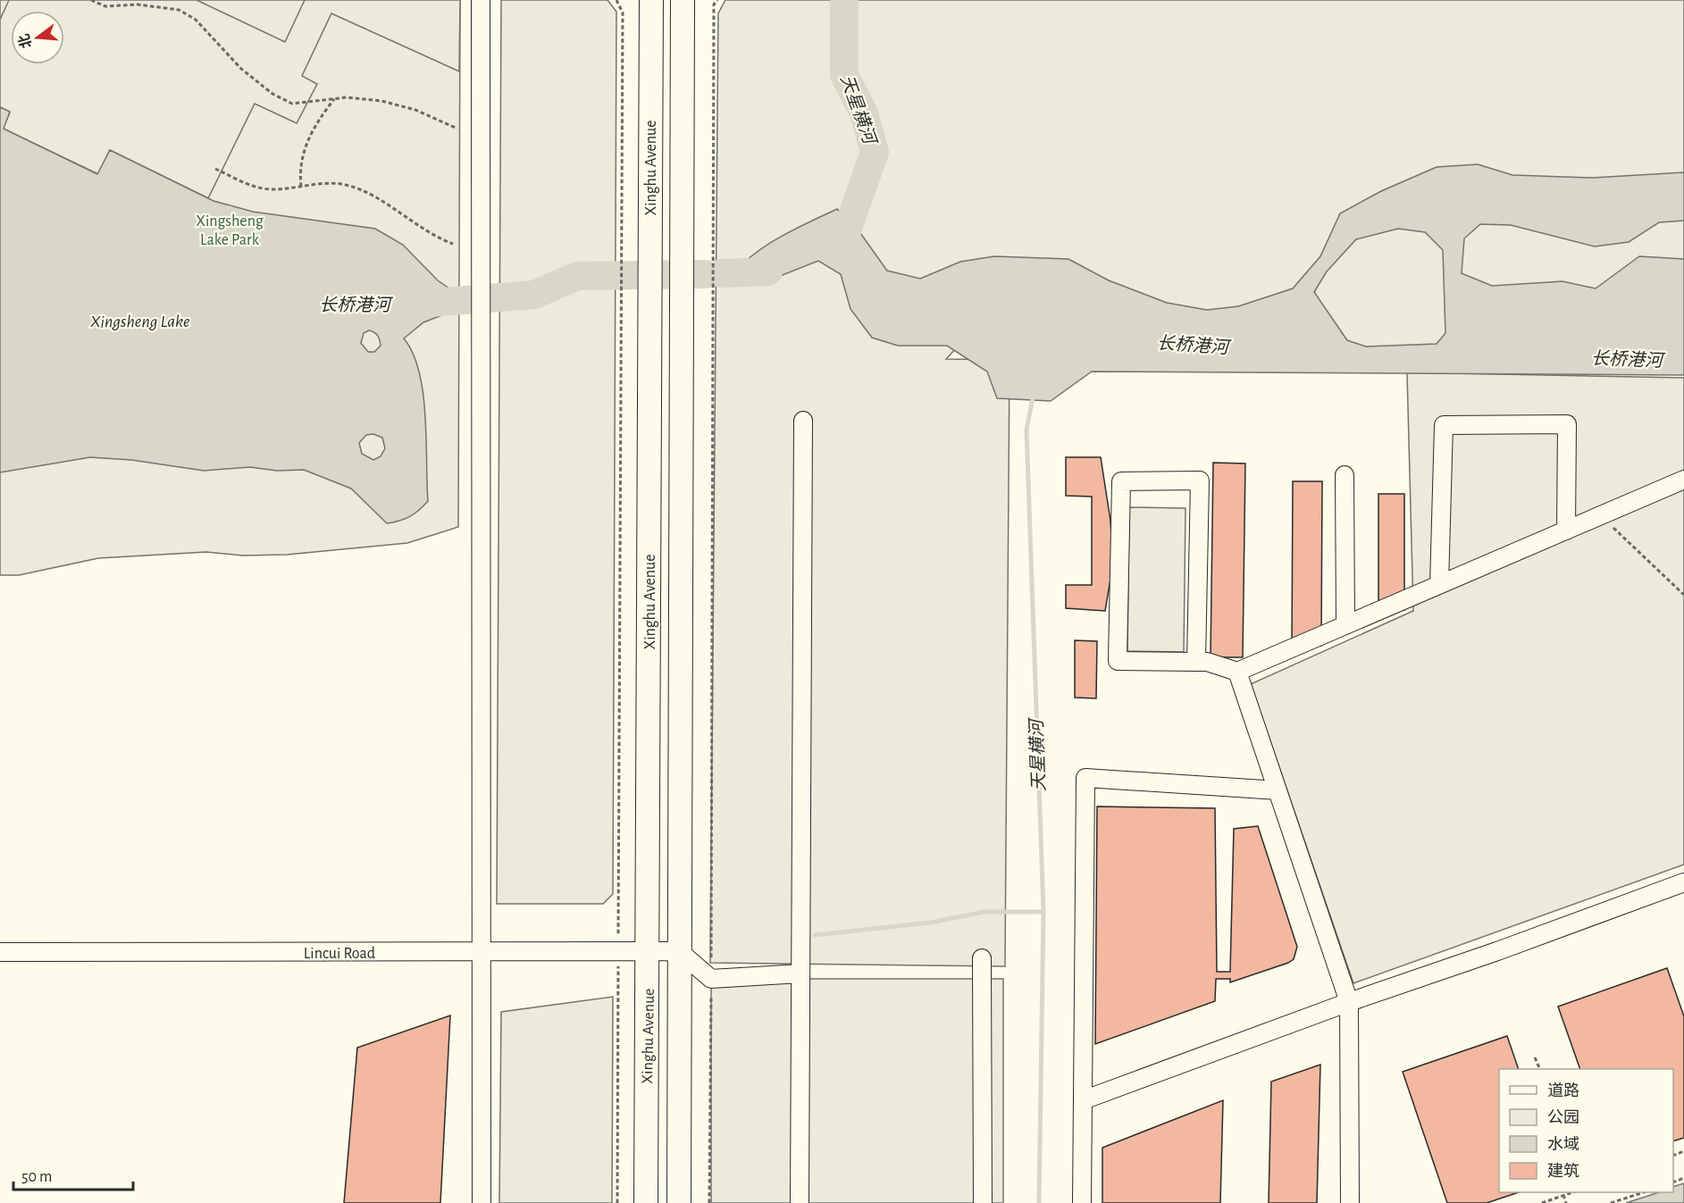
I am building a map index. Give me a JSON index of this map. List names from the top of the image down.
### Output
{
  "streets": {
    "main road": ["Xinghu Avenue"],
    "street": ["Lincui Road"]
  },
  "crossings": [
    ["Xinghu Avenue", "Lincui Road"]
  ],
  "water": ["天星横河", "长桥港河", "Xingsheng Lake"],
  "parks": ["Xingsheng Lake Park"],
  "legend": [
    "道路",
    "公园",
    "水域",
    "建筑"
  ],
  "scale_bar": "50 m",
  "north": "left"
}
